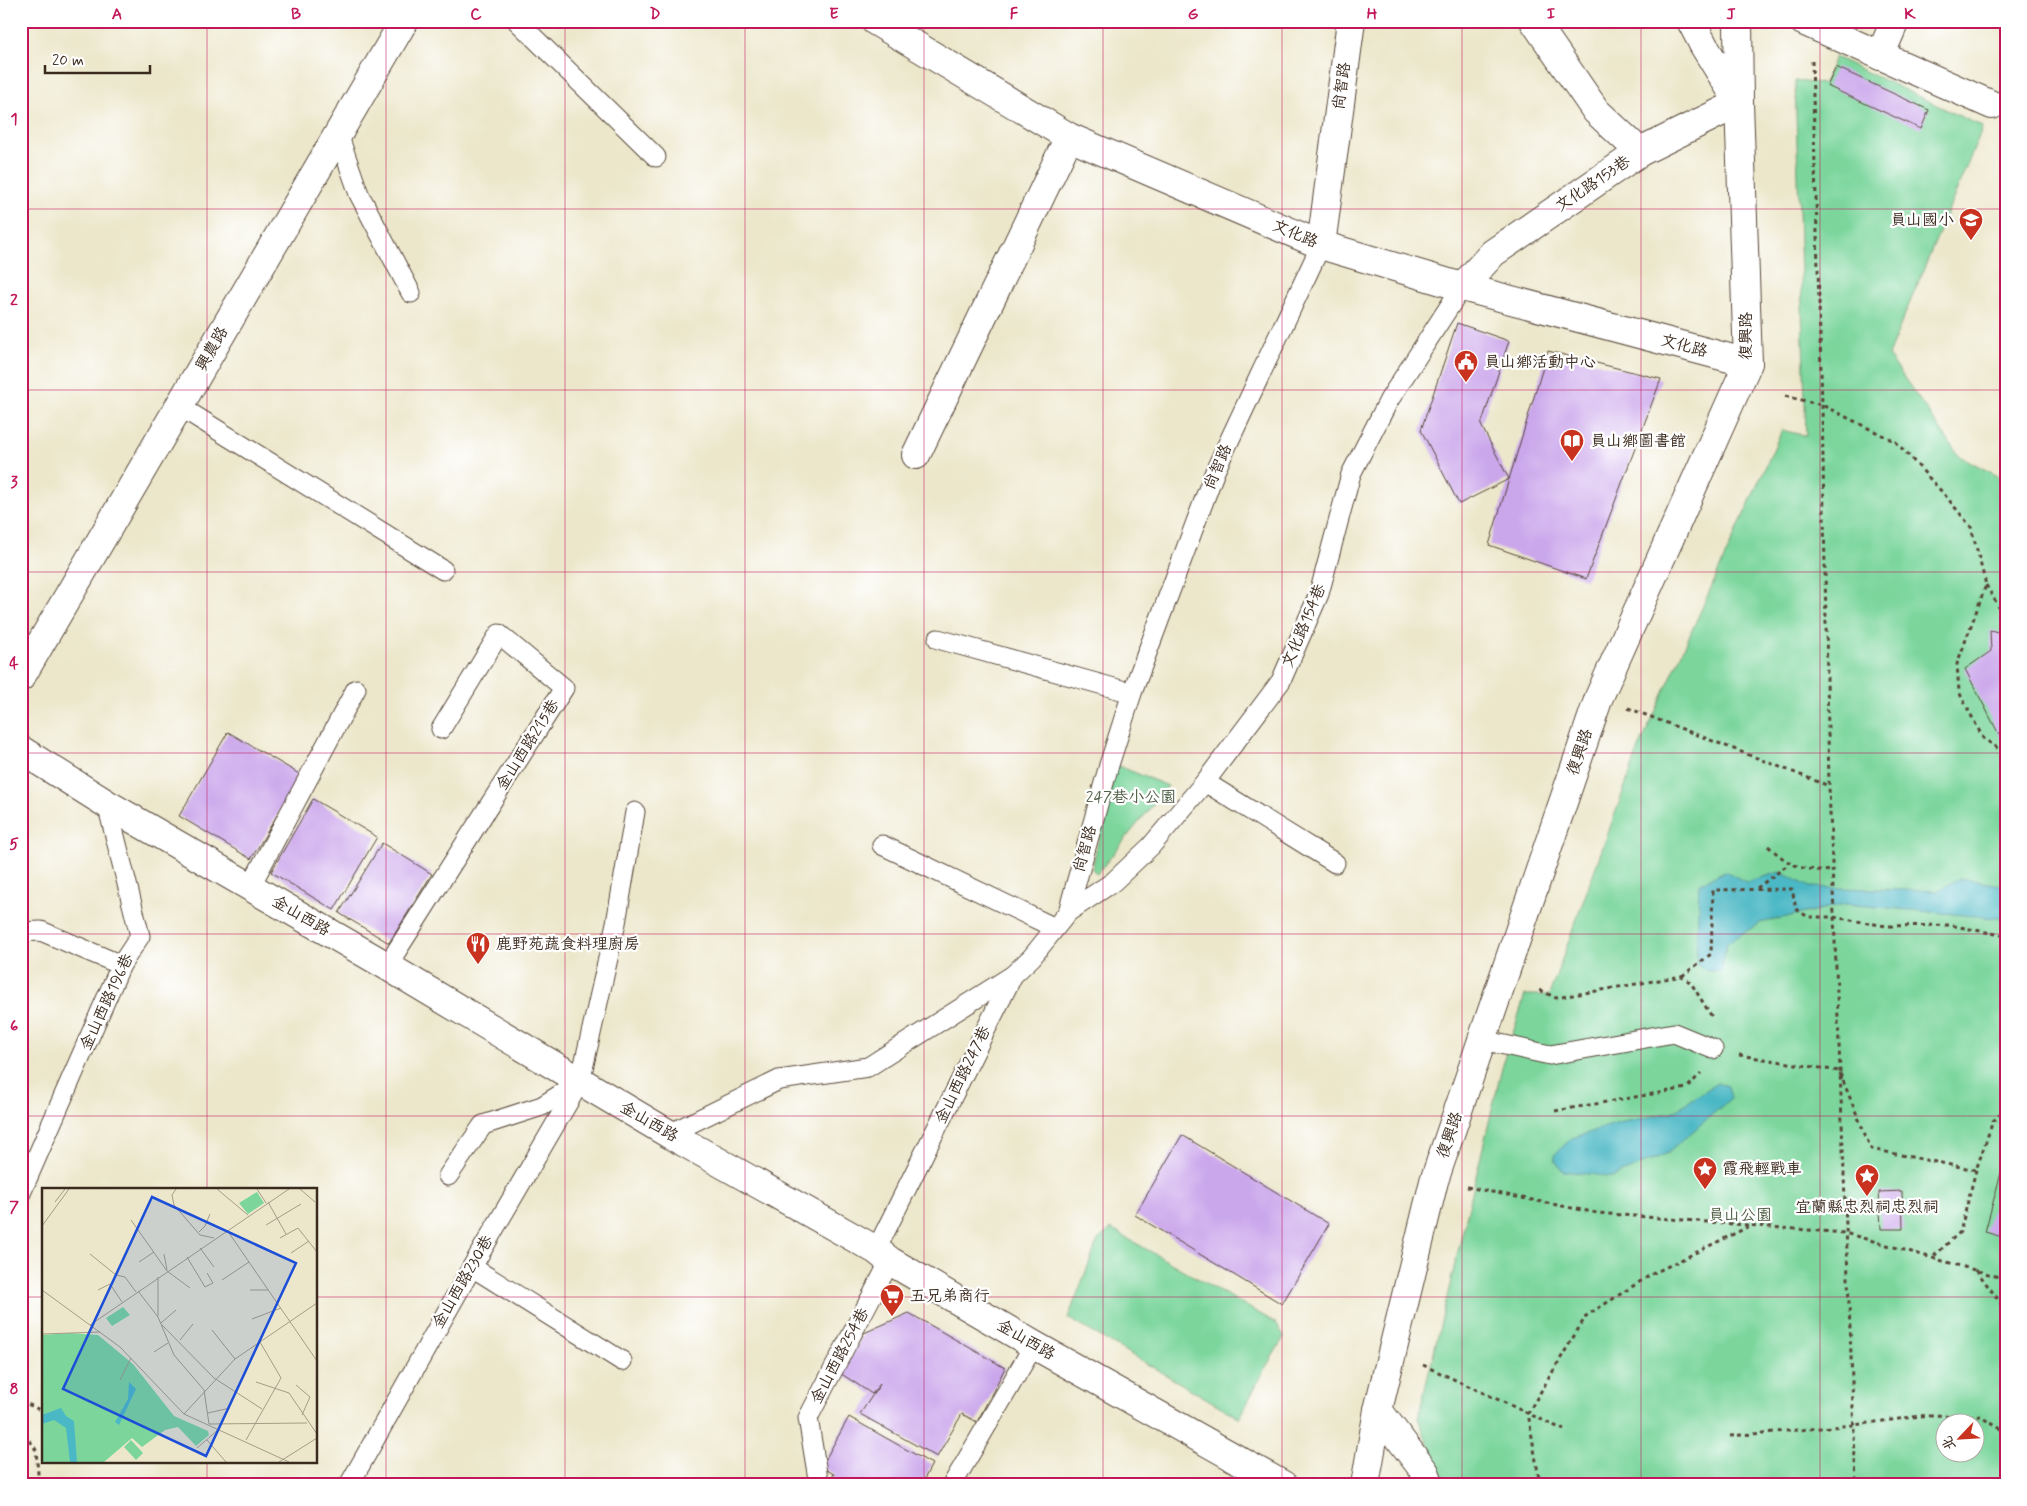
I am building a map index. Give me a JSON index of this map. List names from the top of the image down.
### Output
{
  "streets": {
    "street": [
      "尚智路",
      "文化路153巷",
      "文化路",
      "復興路",
      "興農路",
      "金山西路"
    ],
    "lane": [
      "文化路154巷",
      "金山西路215巷",
      "金山西路196巷",
      "金山西路247巷",
      "金山西路230巷",
      "金山西路254巷"
    ]
  },
  "crossings": [
    ["尚智路", "文化路"],
    ["尚智路", "文化路154巷"],
    ["尚智路", "金山西路247巷"],
    ["文化路153巷", "文化路"],
    ["文化路153巷", "復興路"],
    ["文化路153巷", "文化路154巷"],
    ["文化路", "復興路"],
    ["文化路", "文化路154巷"],
    ["文化路154巷", "金山西路247巷"],
    ["金山西路215巷", "金山西路"],
    ["金山西路", "金山西路196巷"],
    ["金山西路", "金山西路247巷"],
    ["金山西路", "金山西路230巷"],
    ["金山西路", "金山西路254巷"],
    ["金山西路247巷", "金山西路254巷"]
  ],
  "parks": ["247巷小公園", "員山公園"],
  "places": {
    "school or university": ["員山國小"],
    "public building": ["員山鄉活動中心"],
    "library": ["員山鄉圖書館"],
    "restaurant": ["鹿野苑蔬食料理廚房"],
    "place": ["霞飛輕戰車", "宜蘭縣忠烈祠忠烈祠"],
    "supermarket": ["五兄弟商行"]
  },
  "scale_bar": "20 m",
  "north": "bottom left",
  "grid": {
    "columns": [
      "A",
      "B",
      "C",
      "D",
      "E",
      "F",
      "G",
      "H",
      "I",
      "J",
      "K"
    ],
    "rows": [
      "1",
      "2",
      "3",
      "4",
      "5",
      "6",
      "7",
      "8"
    ]
  }
}
